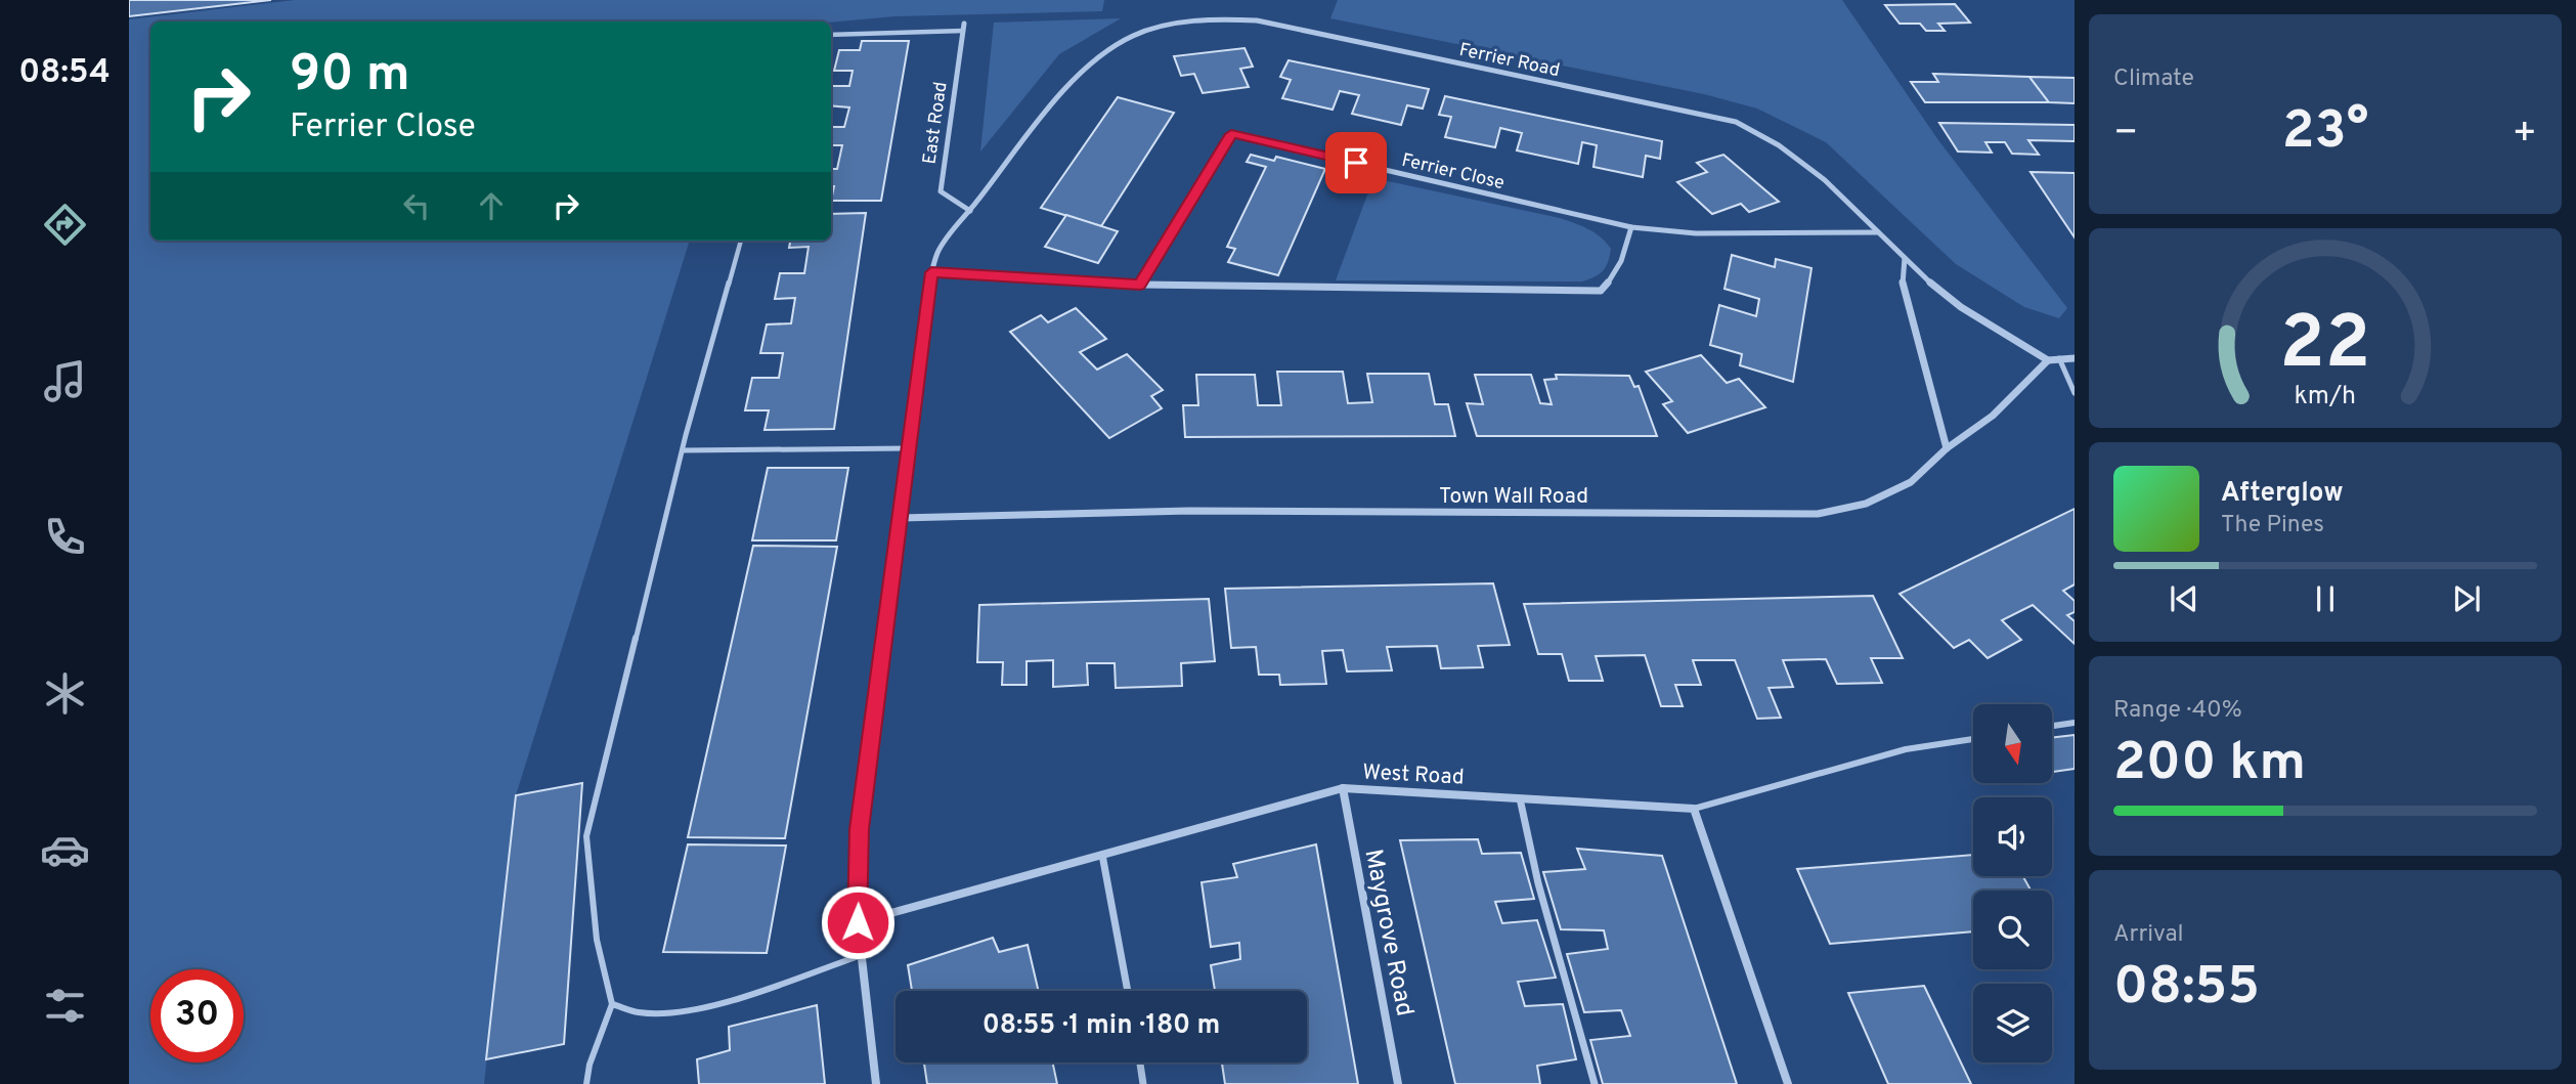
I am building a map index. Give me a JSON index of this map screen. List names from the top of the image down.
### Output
{
  "streets": {
    "street": [
      "Ferrier Road",
      "East Road",
      "Ferrier Close",
      "Town Wall Road",
      "West Road",
      "Maygrove Road"
    ]
  },
  "crossings": [
    ["Ferrier Road", "East Road"],
    ["Ferrier Road", "Ferrier Close"],
    ["Ferrier Road", "Town Wall Road"],
    ["West Road", "Maygrove Road"]
  ],
  "north": "bottom",
  "page": {
    "tabs": "08:54",
    "tile": [
      "Climate",
      ["Range · 40%", "200 km"],
      ["Arrival", "08:55"]
    ],
    "turn": ["90 m", "Ferrier Close"],
    "heat": ["−", "23°", "+"],
    "song": ["Afterglow", "The Pines"],
    "limit": "30",
    "trip": "08:55 · 1 min · 180 m",
    "gauge": ["22", "km/h"]
  }
}
